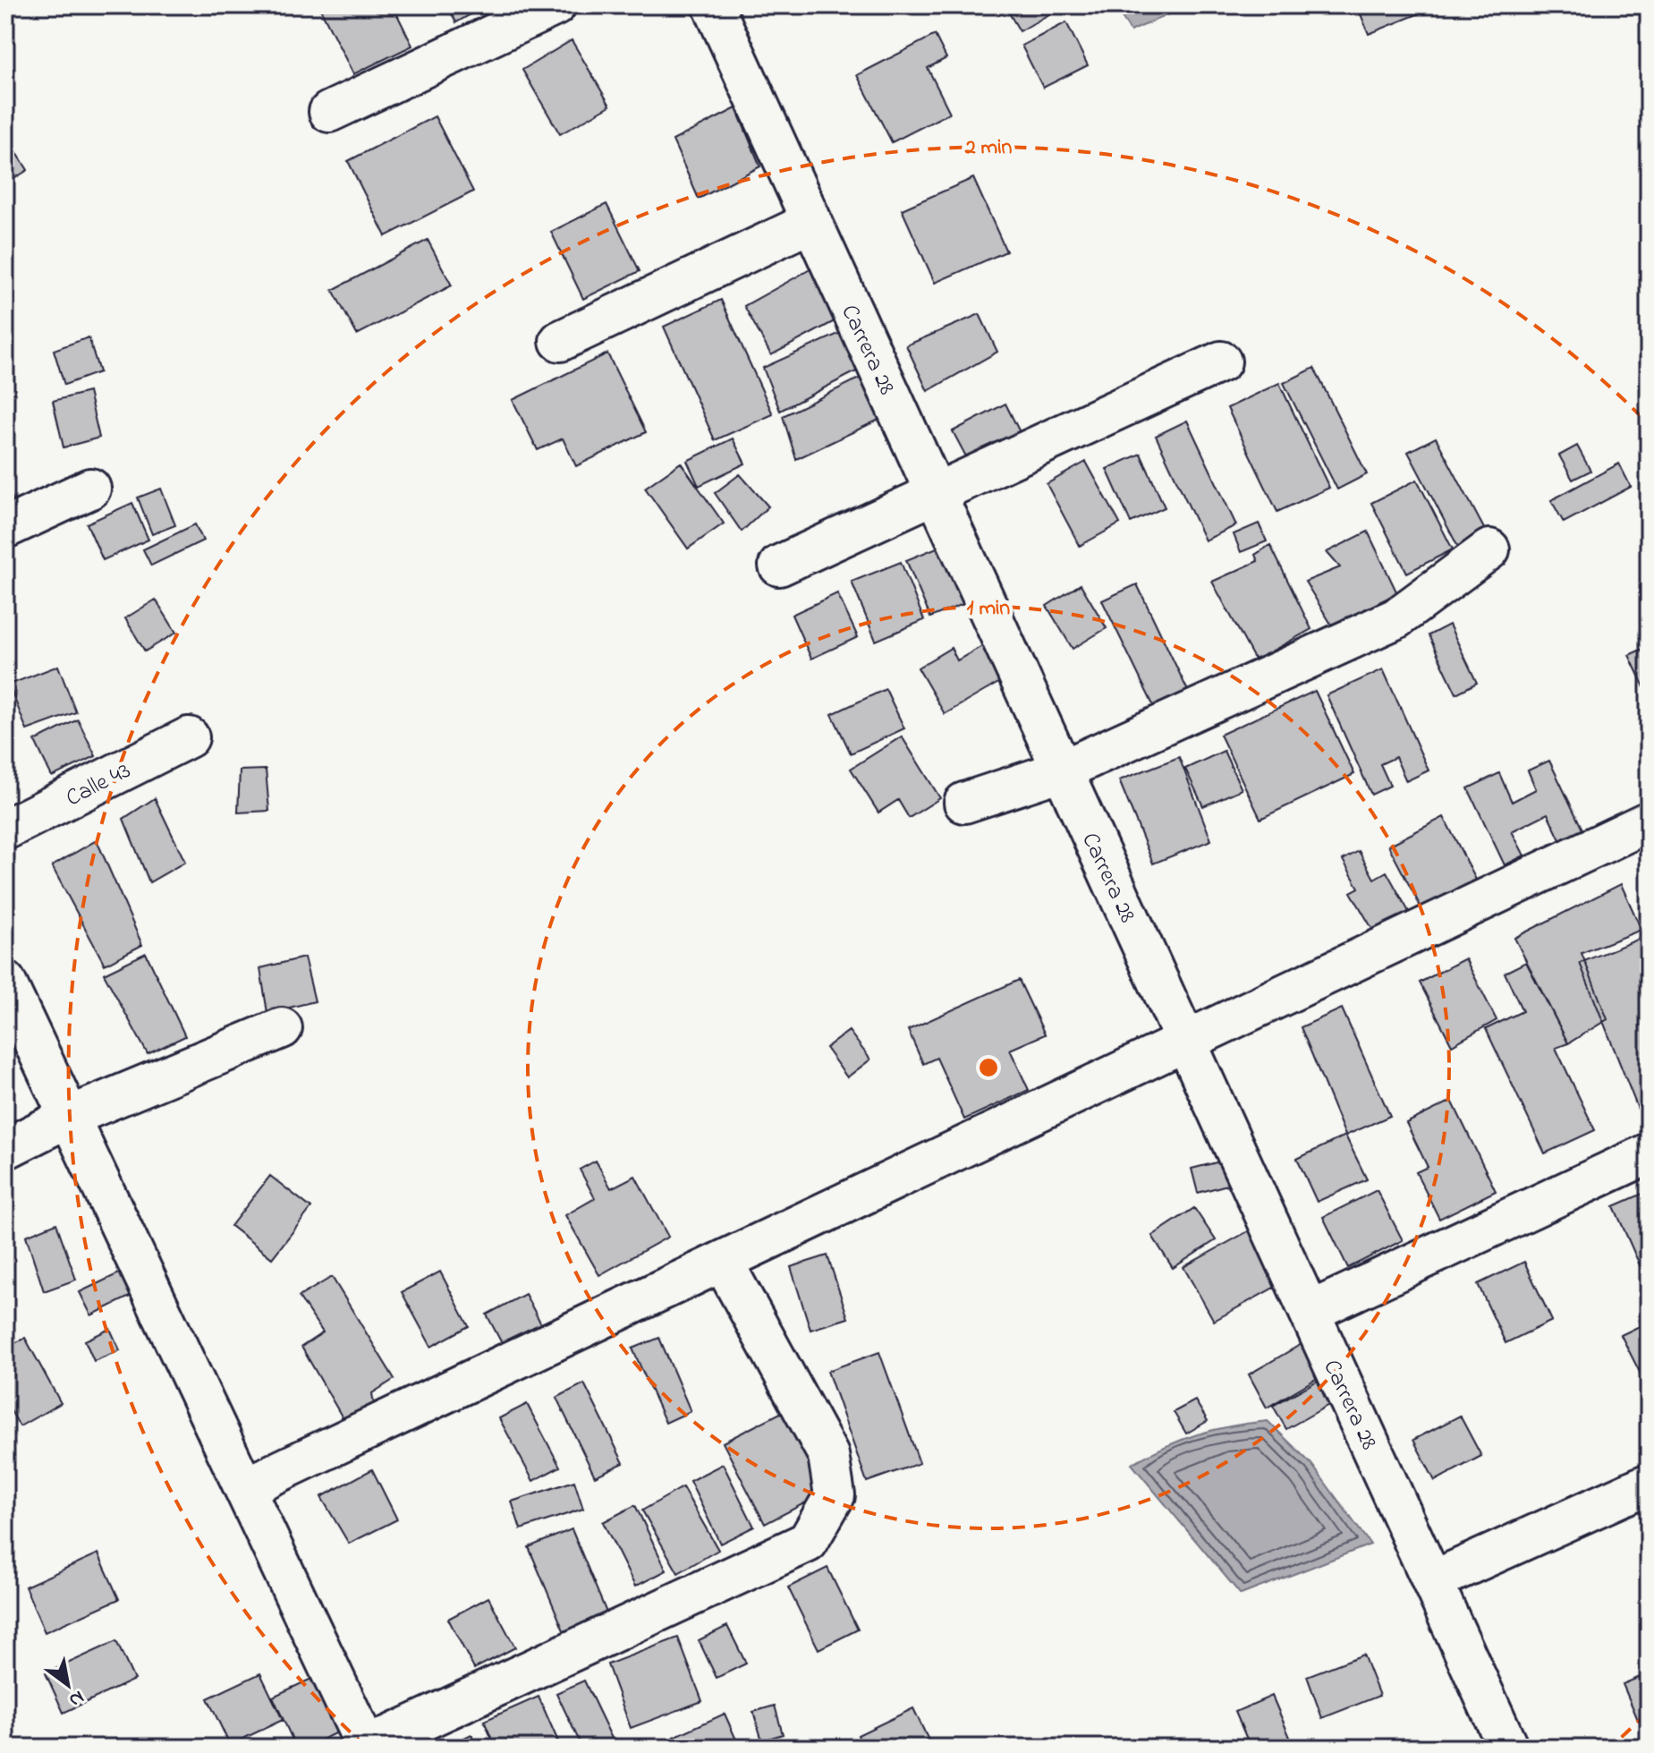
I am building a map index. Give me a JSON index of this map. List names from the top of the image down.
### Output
{
  "streets": {
    "street": ["Carrera 28", "Calle 43"]
  },
  "north": "bottom right",
  "rings": ["2 min", "1 min"]
}
